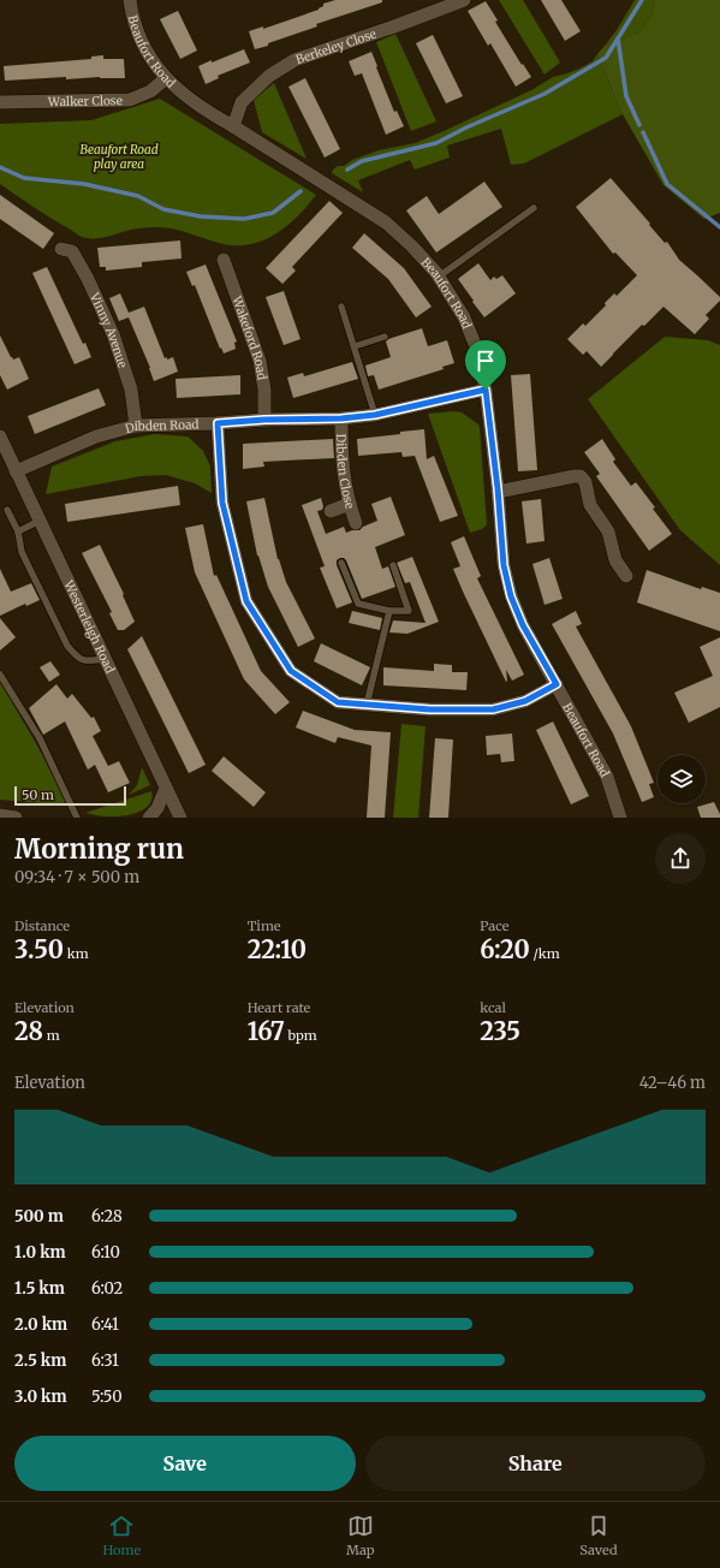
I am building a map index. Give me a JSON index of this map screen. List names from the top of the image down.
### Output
{
  "streets": {
    "street": [
      "Berkeley Close",
      "Beaufort Road",
      "Walker Close",
      "Vinny Avenue",
      "Wakeford Road",
      "Dibden Road",
      "Dibden Close",
      "Westerleigh Road"
    ]
  },
  "crossings": [
    ["Berkeley Close", "Beaufort Road"],
    ["Beaufort Road", "Walker Close"],
    ["Beaufort Road", "Dibden Road"],
    ["Vinny Avenue", "Dibden Road"],
    ["Wakeford Road", "Dibden Road"],
    ["Dibden Road", "Dibden Close"],
    ["Dibden Road", "Westerleigh Road"]
  ],
  "parks": ["Beaufort Road play area"],
  "scale_bar": "50 m",
  "page": {
    "scale": "50 m",
    "heading": ["Morning run", "09:34 · 7 × 500 m"],
    "stats": [
      ["Distance", "3.50 km"],
      ["Time", "22:10"],
      ["Pace", "6:20 /km"],
      ["Elevation", "28 m"],
      ["Heart rate", "167 bpm"],
      ["kcal", "235"]
    ],
    "chart": ["Elevation", "42–46 m"],
    "list": [
      {
        "name": "500 m",
        "note": "6:28"
      },
      {
        "name": "1.0 km",
        "note": "6:10"
      },
      {
        "name": "1.5 km",
        "note": "6:02"
      },
      {
        "name": "2.0 km",
        "note": "6:41"
      },
      {
        "name": "2.5 km",
        "note": "6:31"
      },
      {
        "name": "3.0 km",
        "note": "5:50"
      }
    ],
    "buttons": ["Save", "Share"],
    "tabs": ["Home", "Map", "Saved"]
  }
}
